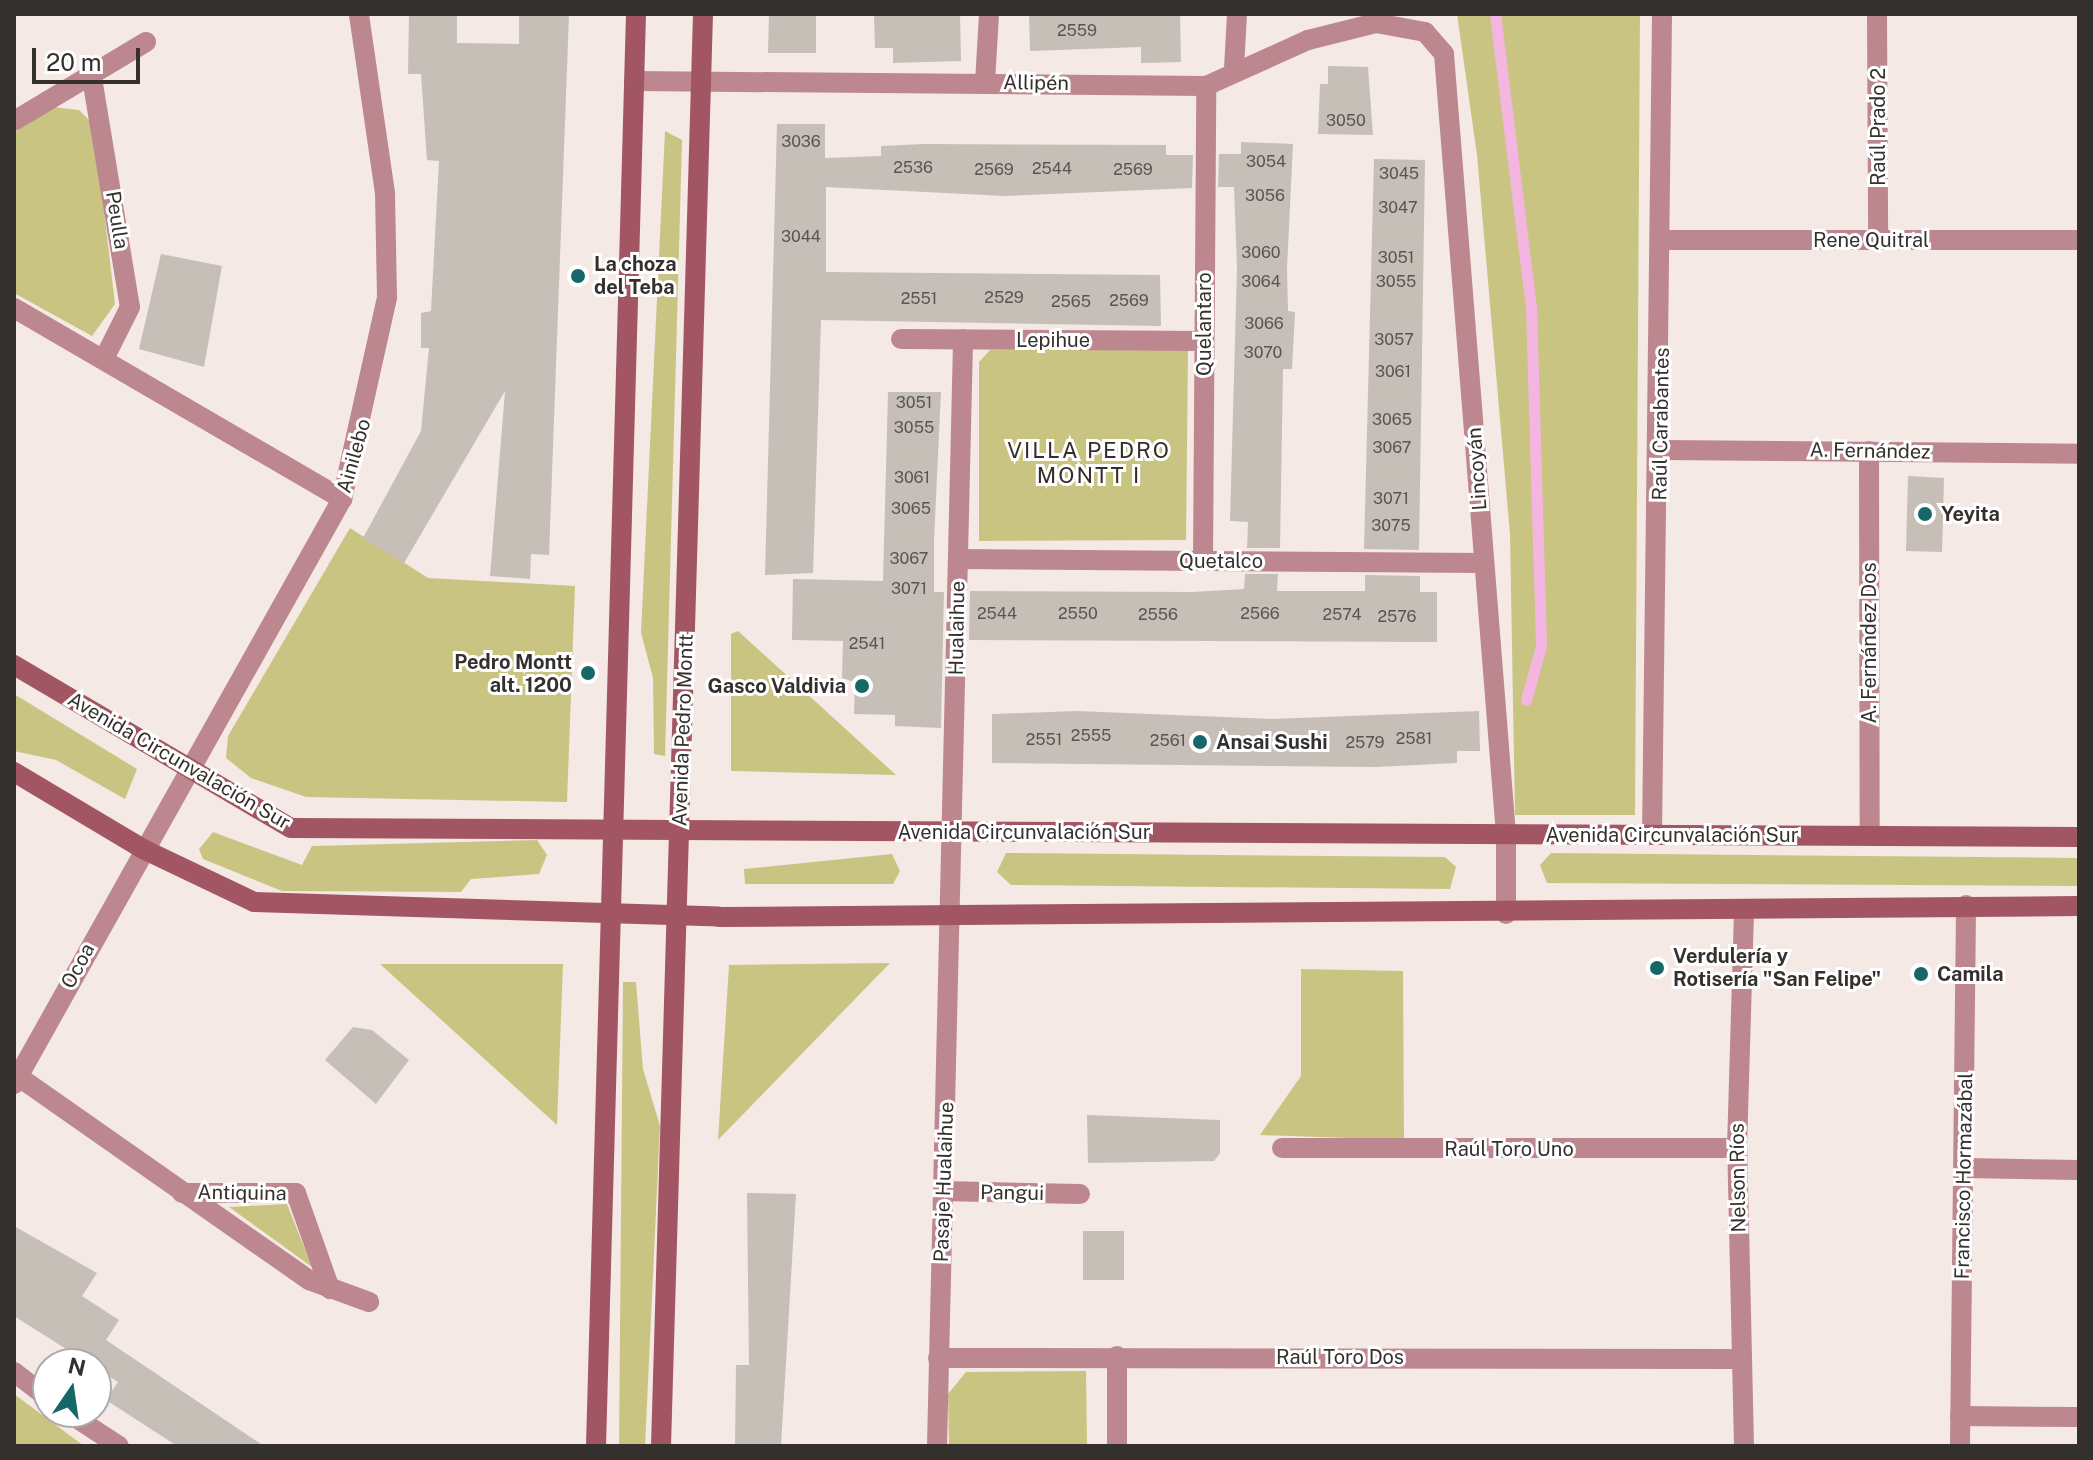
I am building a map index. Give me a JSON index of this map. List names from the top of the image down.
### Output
{
  "streets": {
    "main road": ["Avenida Pedro Montt", "Avenida Circunvalación Sur"],
    "street": [
      "Allipén",
      "Raúl Prado 2",
      "Peulla",
      "Rene Quitral",
      "Quelantaro",
      "Lepihue",
      "Raúl Carabantes",
      "A. Fernández",
      "Ainilebo",
      "Lincoyán",
      "Quetalco",
      "Hualaihue",
      "A. Fernández Dos",
      "Ocoa",
      "Raúl Toro Uno",
      "Francisco Hormazábal",
      "Nelson Ríos",
      "Pasaje Hualaihue",
      "Antiquina",
      "Pangui",
      "Raúl Toro Dos"
    ]
  },
  "crossings": [
    ["Allipén", "Quelantaro"],
    ["Allipén", "Avenida Pedro Montt"],
    ["Raúl Prado 2", "Rene Quitral"],
    ["Rene Quitral", "Raúl Carabantes"],
    ["Quelantaro", "Lepihue"],
    ["Quelantaro", "Quetalco"],
    ["Lepihue", "Hualaihue"],
    ["Raúl Carabantes", "A. Fernández"],
    ["Raúl Carabantes", "Avenida Circunvalación Sur"],
    ["A. Fernández", "A. Fernández Dos"],
    ["Ainilebo", "Avenida Circunvalación Sur"],
    ["Ainilebo", "Ocoa"],
    ["Lincoyán", "Quetalco"],
    ["Lincoyán", "Avenida Circunvalación Sur"],
    ["Quetalco", "Hualaihue"],
    ["Hualaihue", "Avenida Circunvalación Sur"],
    ["Hualaihue", "Pasaje Hualaihue"],
    ["A. Fernández Dos", "Avenida Circunvalación Sur"],
    ["Avenida Pedro Montt", "Avenida Circunvalación Sur"],
    ["Ocoa", "Antiquina"],
    ["Raúl Toro Uno", "Nelson Ríos"],
    ["Nelson Ríos", "Raúl Toro Dos"],
    ["Pasaje Hualaihue", "Pangui"],
    ["Pasaje Hualaihue", "Raúl Toro Dos"]
  ],
  "districts": ["VILLA PEDRO MONTT I"],
  "places": [
    "La choza del Teba",
    "Yeyita",
    "Pedro Montt alt. 1200",
    "Gasco Valdivia",
    "Ansai Sushi",
    "Verdulería y Rotisería \"San Felipe\"",
    "Camila"
  ],
  "house_numbers": [
    "2559",
    "3050",
    "3036",
    "3054",
    "2536",
    "2544",
    "2569",
    "2569",
    "3045",
    "3056",
    "3047",
    "3044",
    "3060",
    "3051",
    "3064",
    "3055",
    "2529",
    "2551",
    "2569",
    "2565",
    "3066",
    "3057",
    "3070",
    "3061",
    "3051",
    "3065",
    "3055",
    "3067",
    "3061",
    "3071",
    "3065",
    "3075",
    "3067",
    "3071",
    "2544",
    "2550",
    "2566",
    "2556",
    "2574",
    "2576",
    "2541",
    "2555",
    "2581",
    "2551",
    "2561",
    "2579"
  ],
  "scale_bar": "20 m",
  "north": "top"
}
